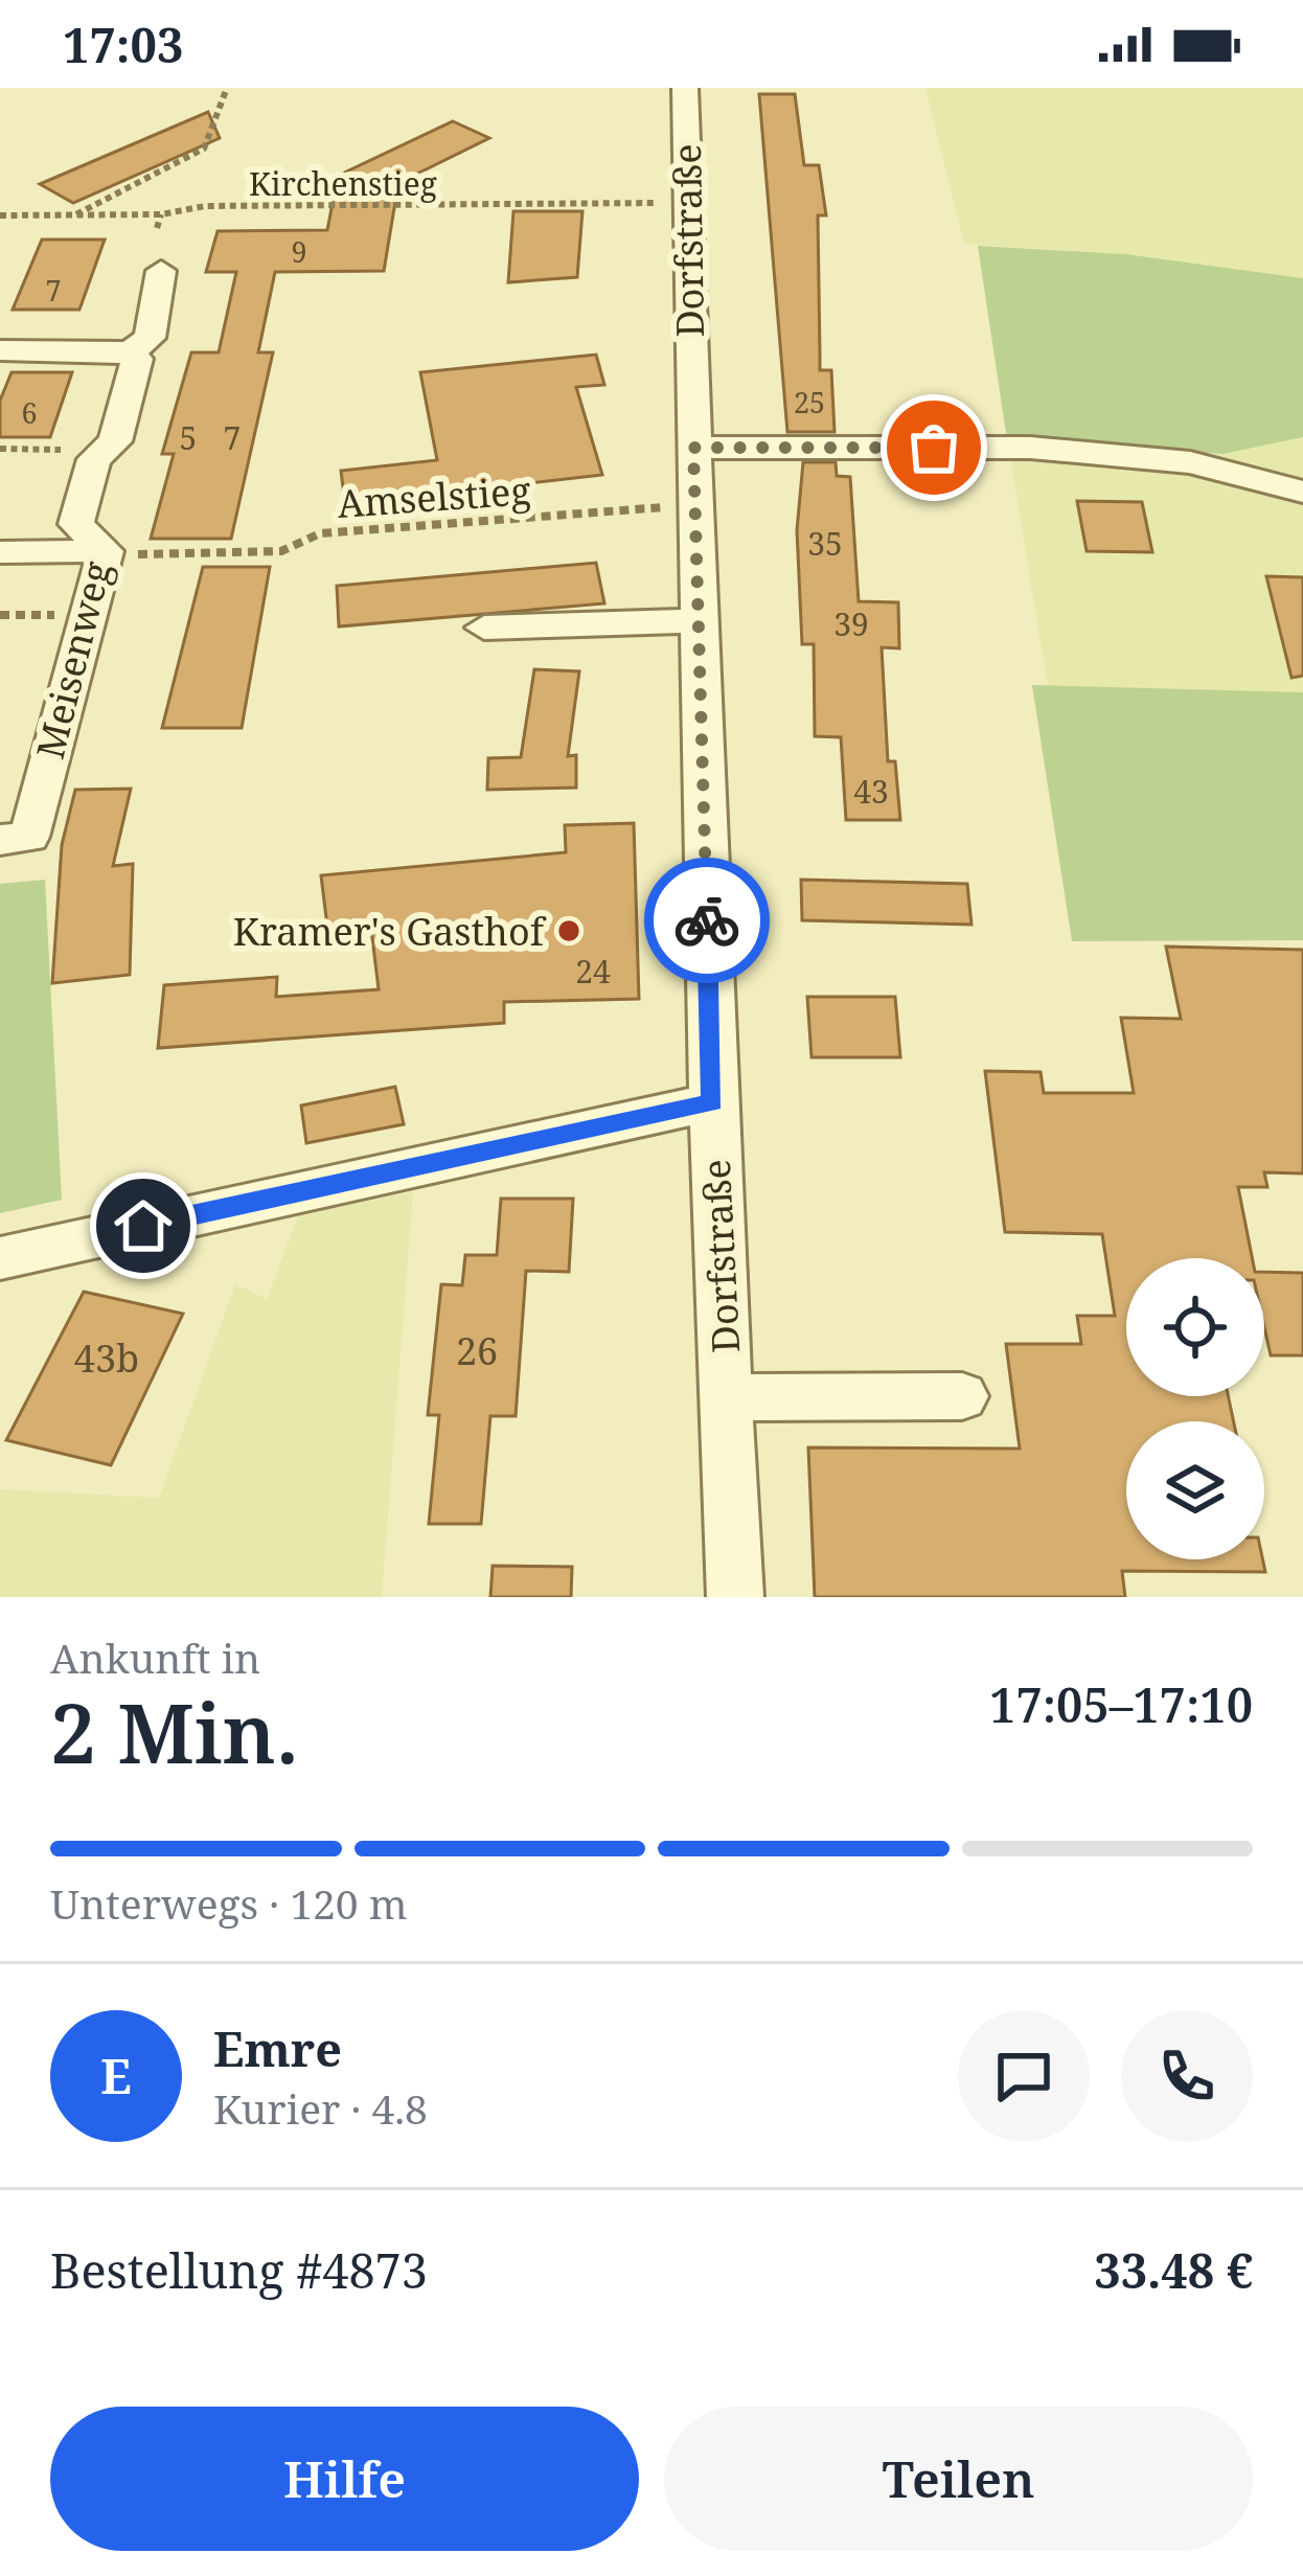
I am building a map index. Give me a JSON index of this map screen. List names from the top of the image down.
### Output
{
  "streets": {
    "street": ["Dorfstraße", "Meisenweg"],
    "path": ["Kirchenstieg", "Amselstieg"]
  },
  "crossings": [
    ["Kirchenstieg", "Dorfstraße"],
    ["Dorfstraße", "Amselstieg"],
    ["Amselstieg", "Meisenweg"]
  ],
  "places": ["Kramer's Gasthof"],
  "house_numbers": [
    "9",
    "7",
    "25",
    "6",
    "5",
    "7",
    "35",
    "39",
    "43",
    "24",
    "26",
    "43b"
  ],
  "page": {
    "status": "17:03",
    "heading": ["2 Min.", "Ankunft in", "17:05–17:10"],
    "panel": [
      "Emre",
      "Kurier · 4.8",
      "Bestellung #4873",
      "33.48 €"
    ],
    "bar": "Unterwegs · 120 m",
    "round": "E",
    "buttons": ["Hilfe", "Teilen"]
  }
}
